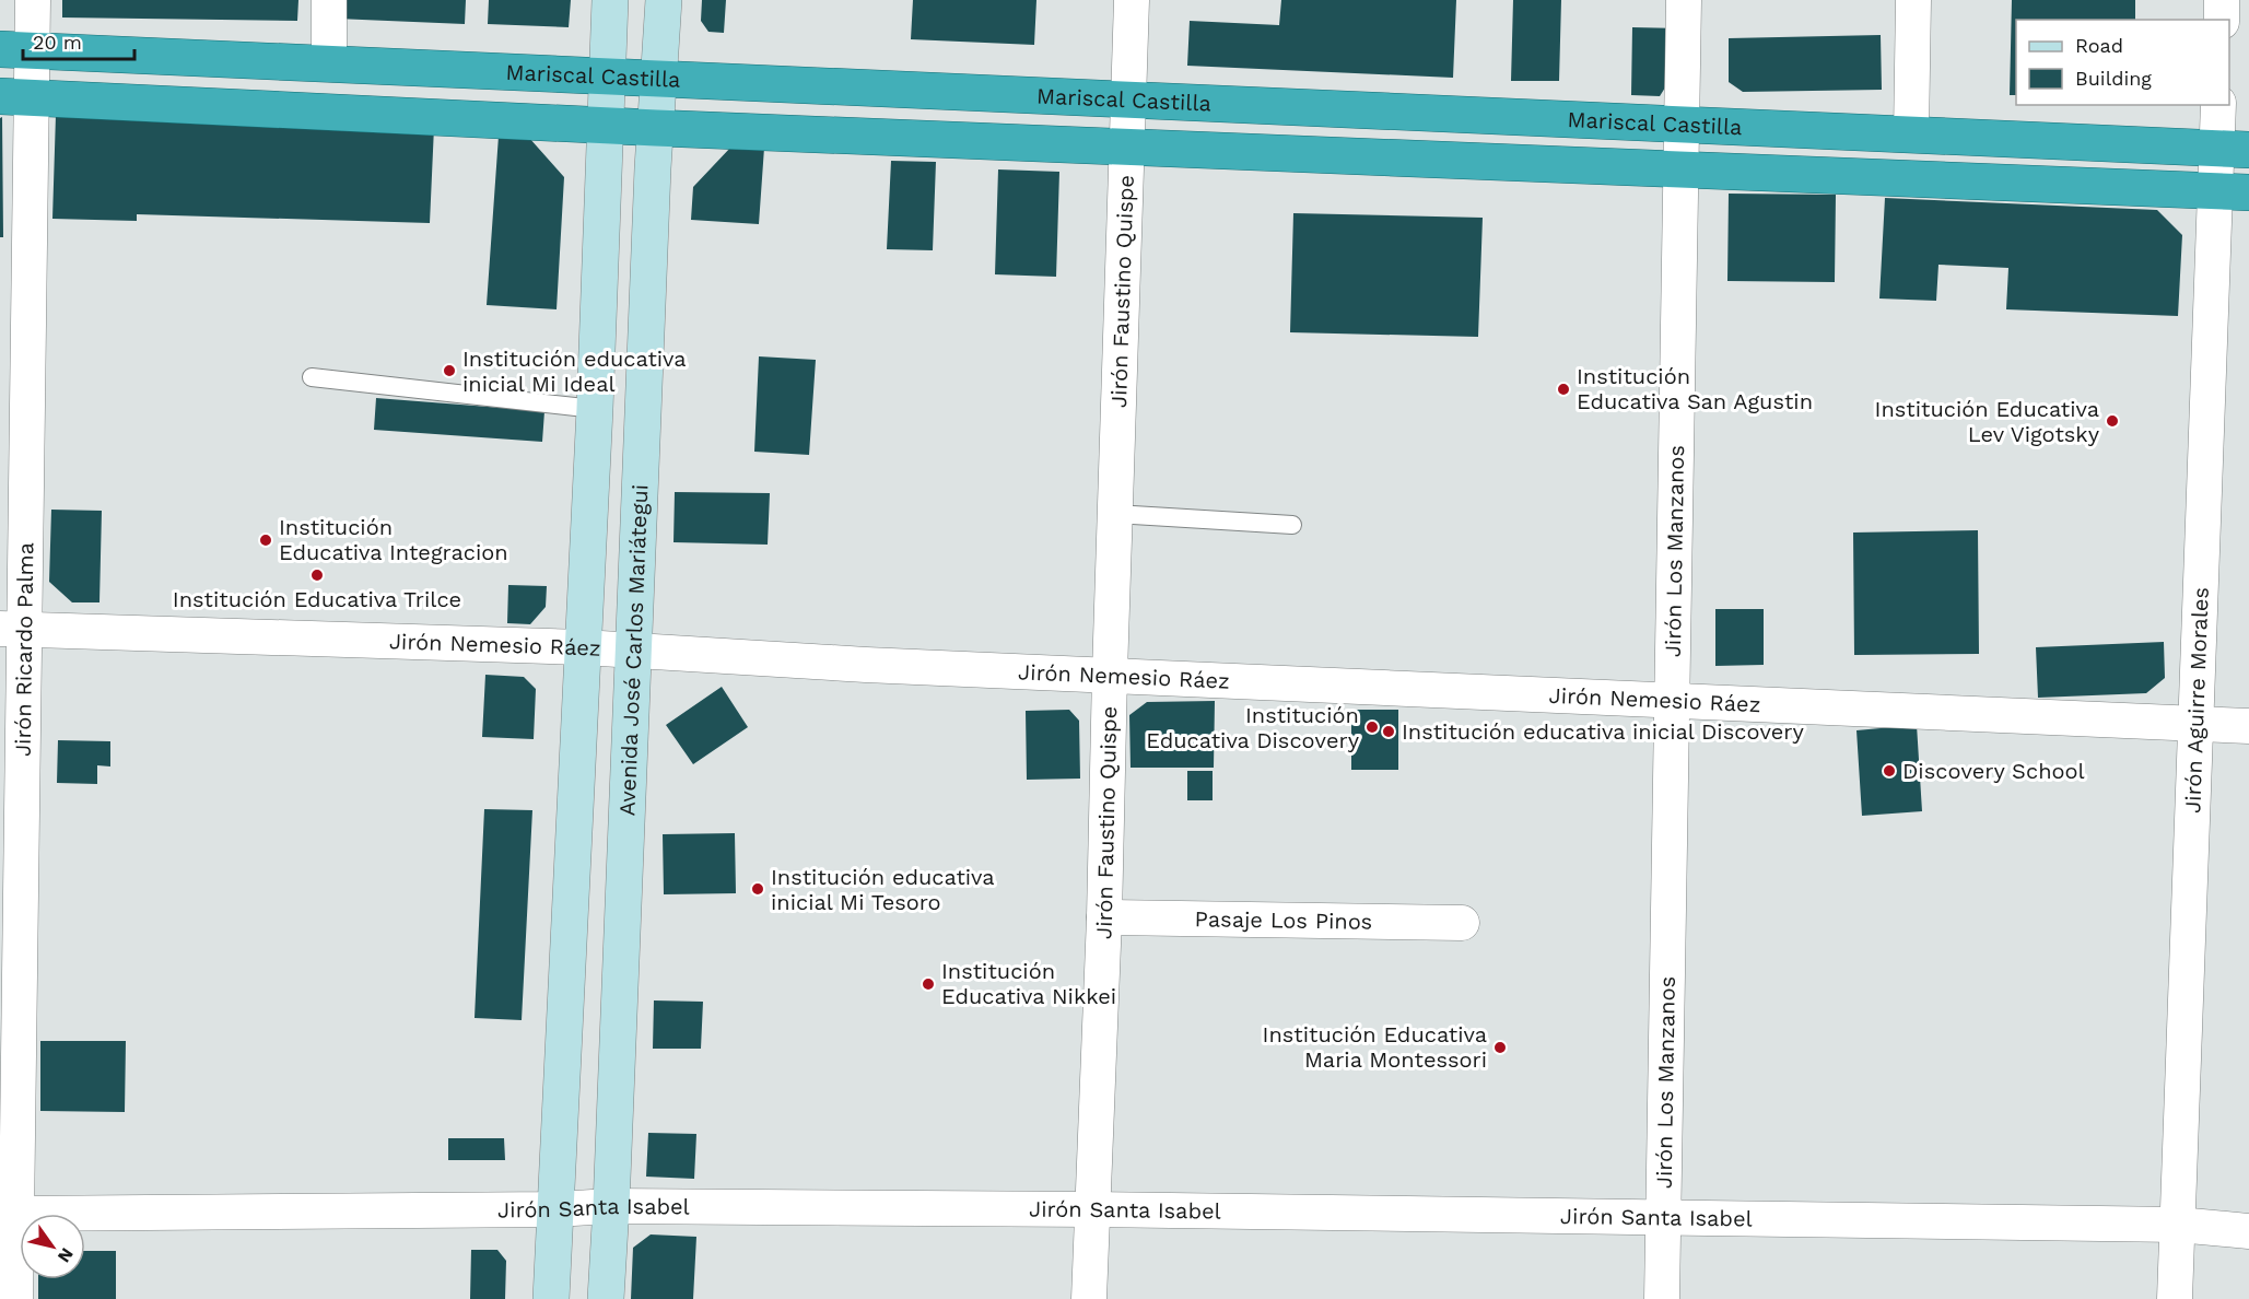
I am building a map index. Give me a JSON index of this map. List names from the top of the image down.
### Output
{
  "streets": {
    "highway": ["Mariscal Castilla"],
    "main road": ["Avenida José Carlos Mariátegui"],
    "street": [
      "Jirón Faustino Quispe",
      "Jirón Los Manzanos",
      "Jirón Nemesio Ráez",
      "Jirón Ricardo Palma",
      "Jirón Aguirre Morales",
      "Pasaje Los Pinos",
      "Jirón Santa Isabel"
    ]
  },
  "crossings": [
    ["Mariscal Castilla", "Jirón Faustino Quispe"],
    ["Mariscal Castilla", "Jirón Los Manzanos"],
    ["Mariscal Castilla", "Jirón Ricardo Palma"],
    ["Mariscal Castilla", "Avenida José Carlos Mariátegui"],
    ["Mariscal Castilla", "Jirón Aguirre Morales"],
    ["Jirón Faustino Quispe", "Jirón Nemesio Ráez"],
    ["Jirón Faustino Quispe", "Pasaje Los Pinos"],
    ["Jirón Faustino Quispe", "Jirón Santa Isabel"],
    ["Jirón Los Manzanos", "Jirón Nemesio Ráez"],
    ["Jirón Los Manzanos", "Jirón Santa Isabel"],
    ["Jirón Nemesio Ráez", "Jirón Ricardo Palma"],
    ["Jirón Nemesio Ráez", "Avenida José Carlos Mariátegui"],
    ["Jirón Nemesio Ráez", "Jirón Aguirre Morales"],
    ["Jirón Ricardo Palma", "Jirón Santa Isabel"],
    ["Avenida José Carlos Mariátegui", "Jirón Santa Isabel"],
    ["Jirón Aguirre Morales", "Jirón Santa Isabel"]
  ],
  "places": [
    "Institución educativa inicial Mi Ideal",
    "Institución Educativa San Agustin",
    "Institución Educativa Lev Vigotsky",
    "Institución Educativa Integracion",
    "Institución Educativa Trilce",
    "Institución Educativa Discovery",
    "Institución educativa inicial Discovery",
    "Discovery School",
    "Institución educativa inicial Mi Tesoro",
    "Institución Educativa Nikkei",
    "Institución Educativa Maria Montessori"
  ],
  "legend": ["Road", "Building"],
  "scale_bar": "20 m",
  "north": "bottom right"
}
